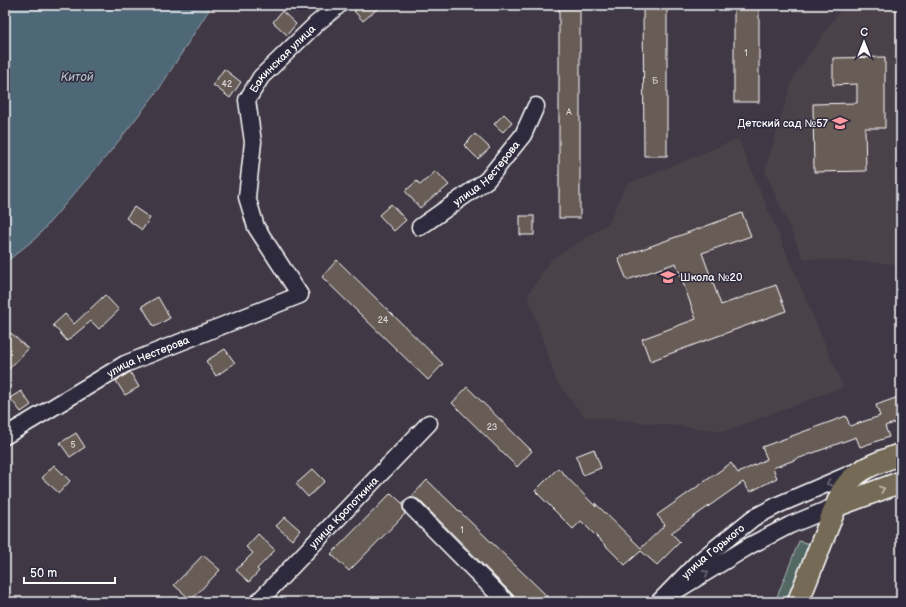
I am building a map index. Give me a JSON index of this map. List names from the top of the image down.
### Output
{
  "streets": {
    "main road": ["улица Горького"],
    "street": ["Бакинская улица", "улица Нестерова", "улица Кропоткина"]
  },
  "crossings": [
    ["Бакинская улица", "улица Нестерова"]
  ],
  "water": ["Китой"],
  "places": {
    "school or university": ["Детский сад №57", "Школа №20"]
  },
  "house_numbers": [
    "1",
    "Б",
    "42",
    "А",
    "24",
    "23",
    "5",
    "1"
  ],
  "scale_bar": "50 m",
  "north": "top"
}
